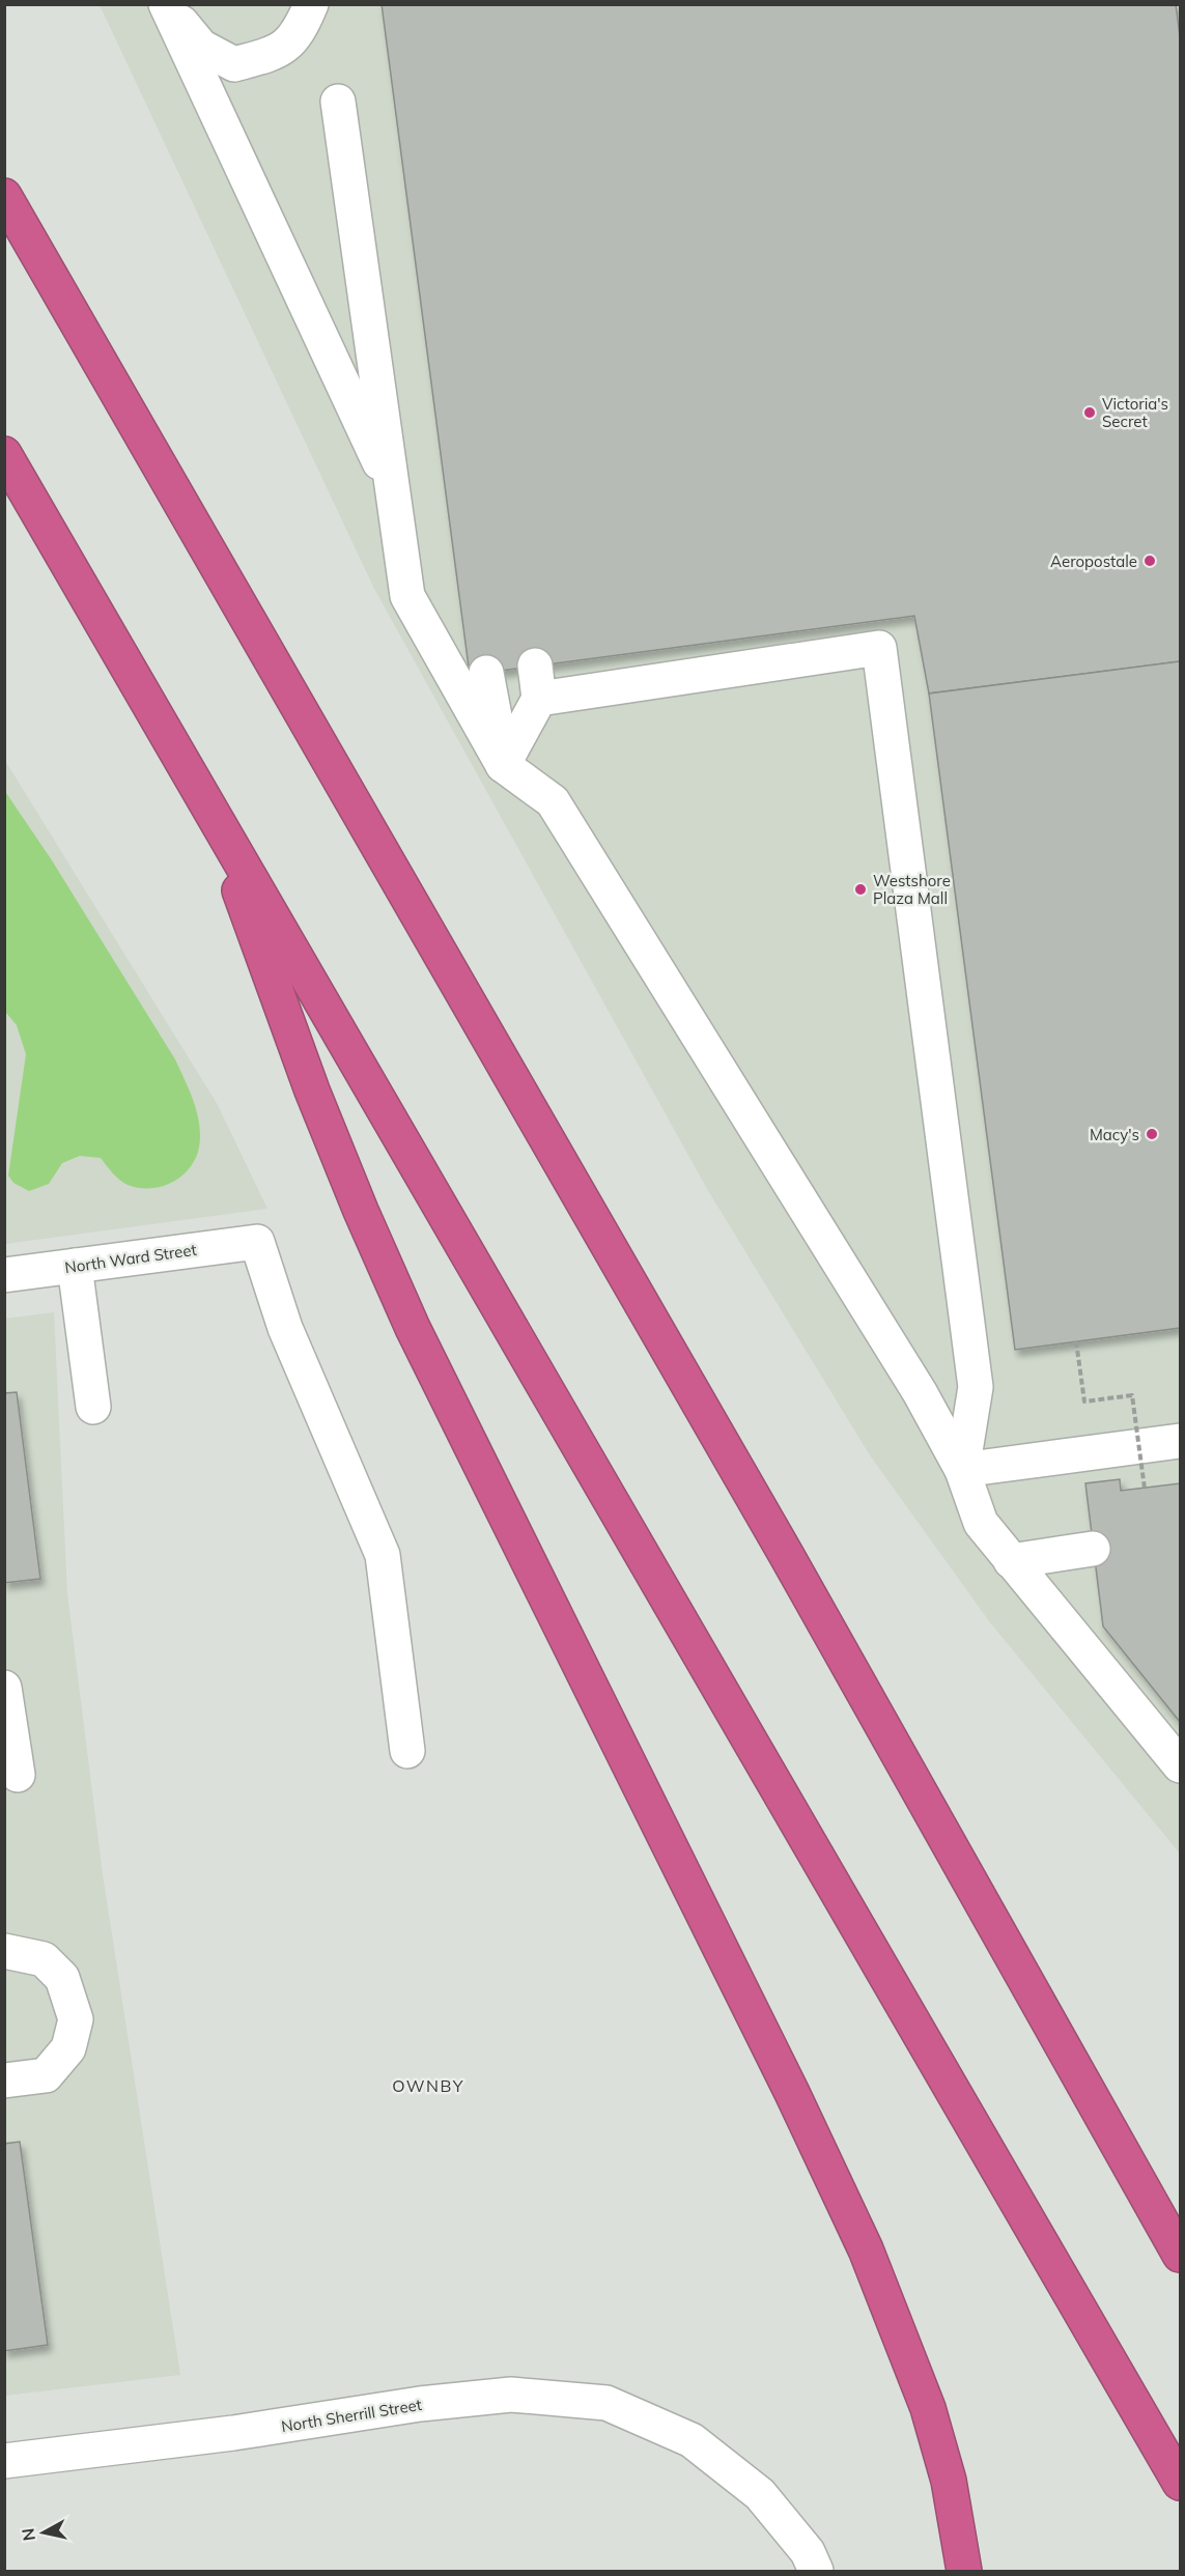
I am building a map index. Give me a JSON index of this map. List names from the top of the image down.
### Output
{
  "streets": {
    "street": ["North Ward Street", "North Sherrill Street"]
  },
  "districts": ["OWNBY"],
  "places": [
    "Victoria's Secret",
    "Aeropostale",
    "Westshore Plaza Mall",
    "Macy's"
  ],
  "north": "left"
}
